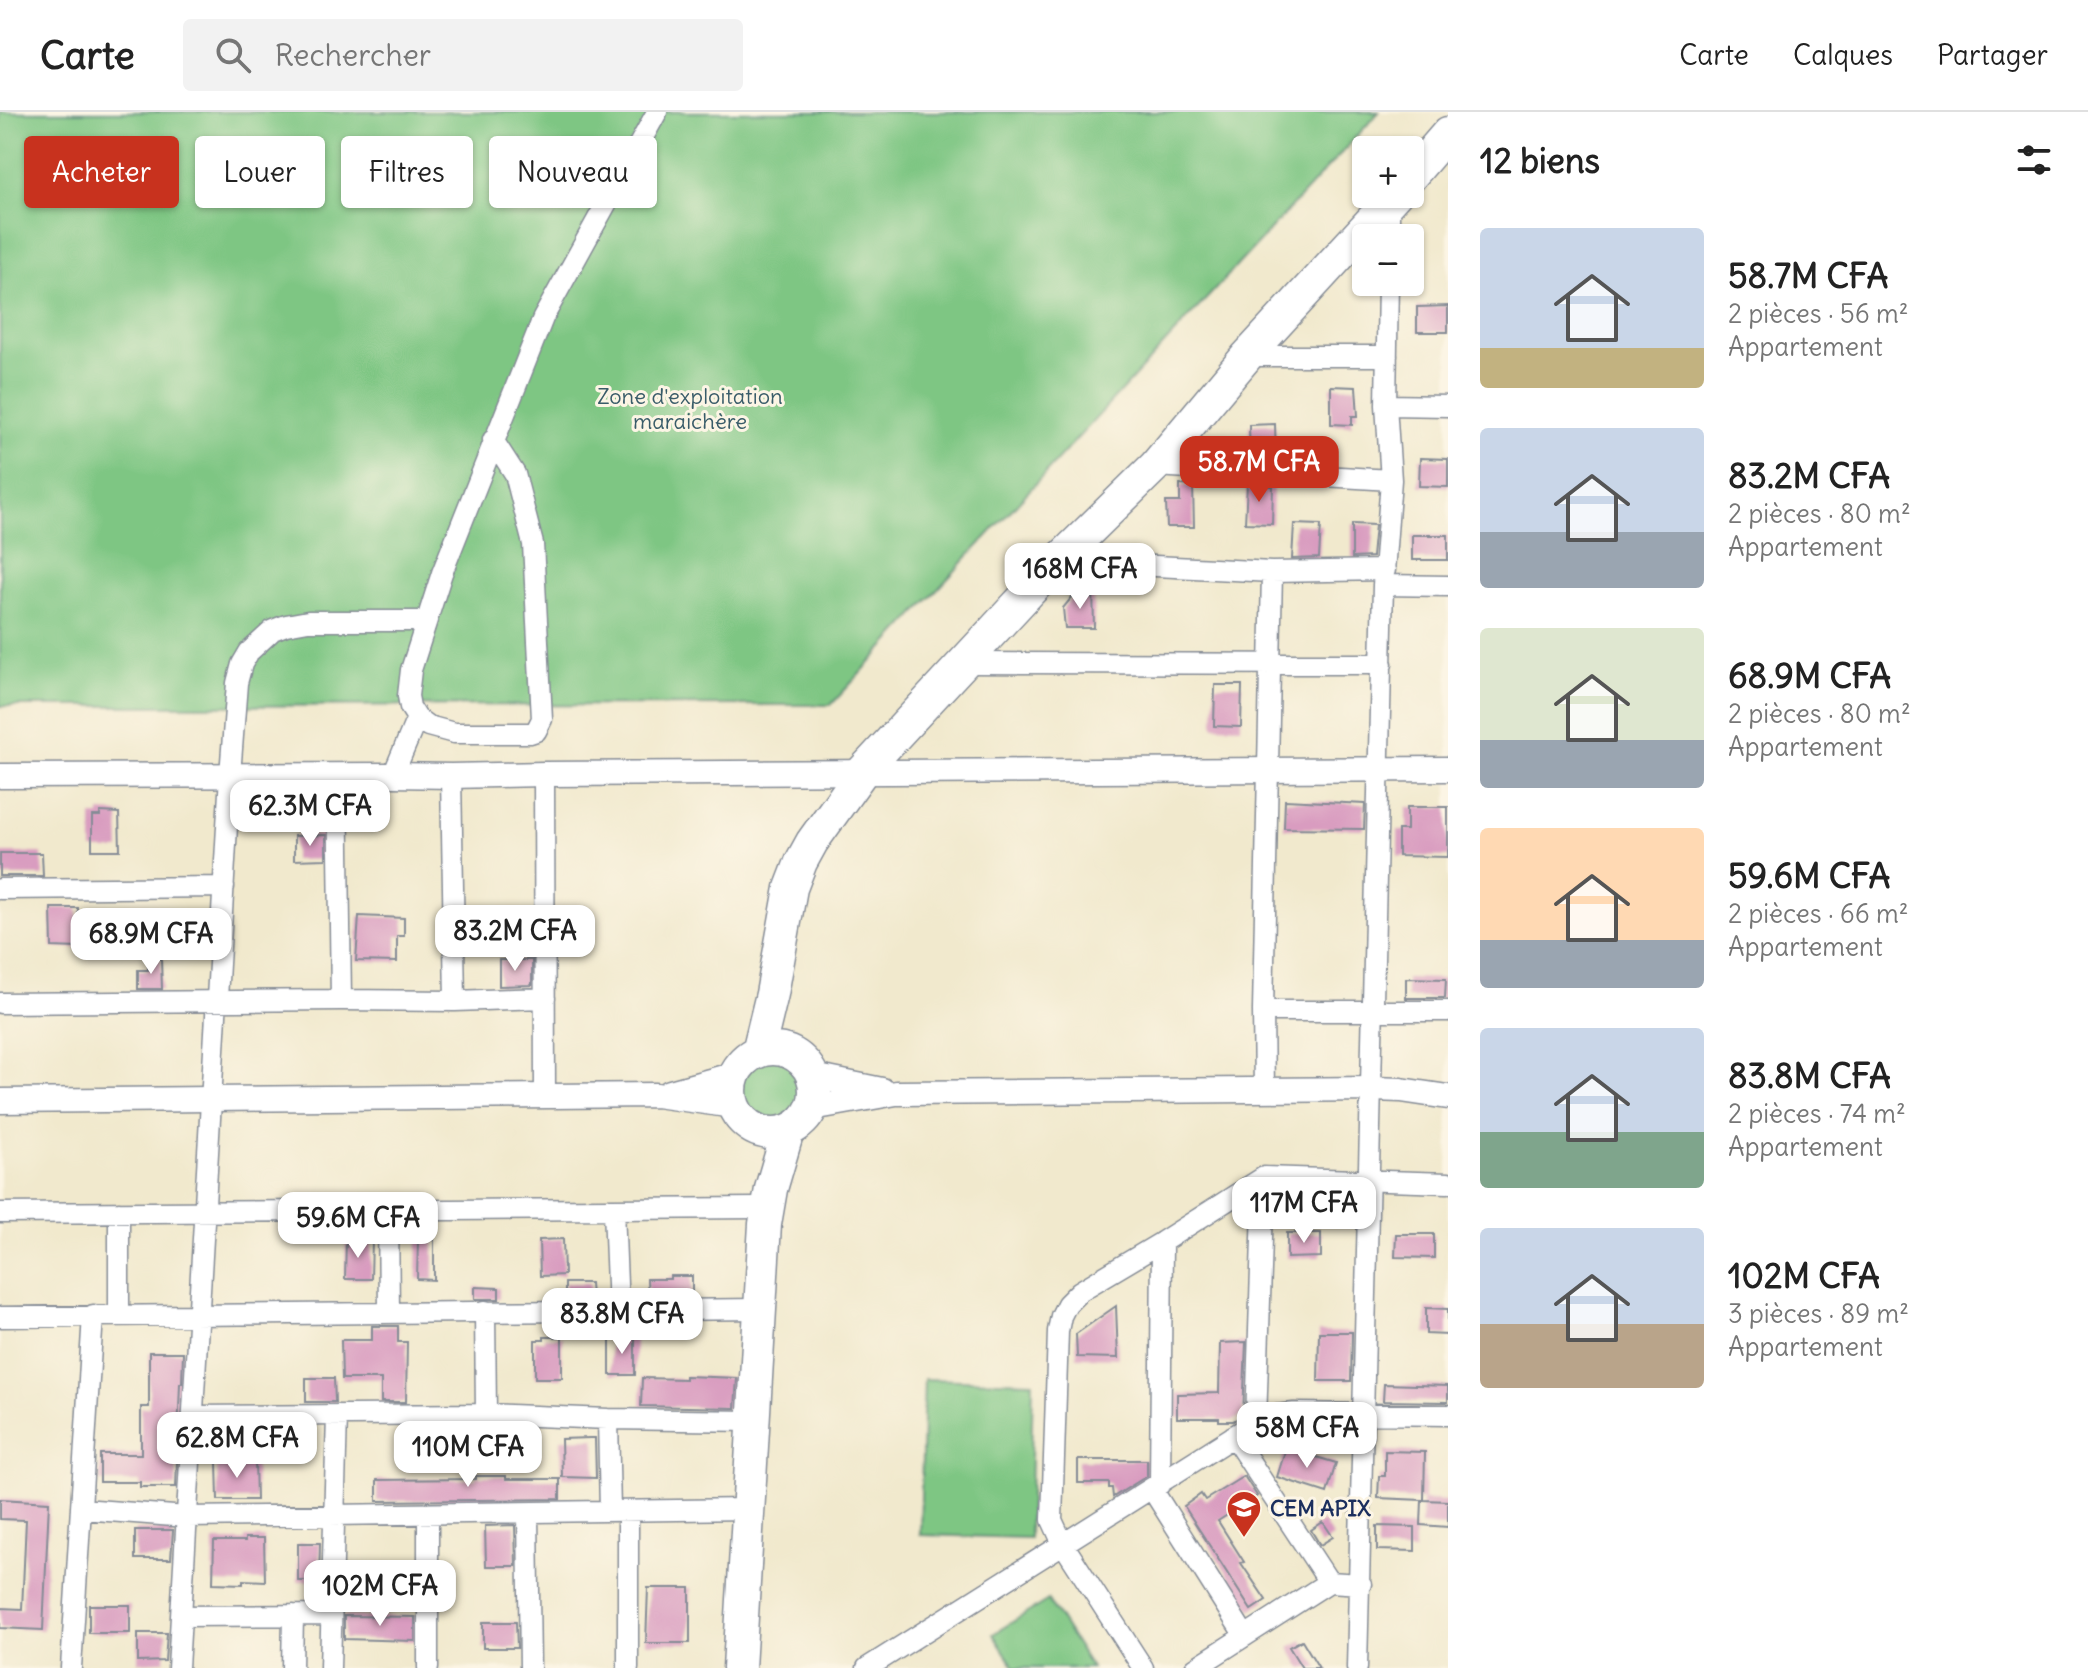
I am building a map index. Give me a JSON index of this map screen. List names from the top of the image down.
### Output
{
  "parks": ["Zone d'exploitation maraichère"],
  "places": {
    "school or university": ["CEM APIX"]
  },
  "page": {
    "header": "Carte",
    "search": "Rechercher",
    "nav": ["Carte", "Calques", "Partager"],
    "heading": "12 biens",
    "map_buttons": ["+", "−"],
    "chip": [
      "Acheter",
      "Louer",
      "Filtres",
      "Nouveau"
    ],
    "list": [
      {
        "name": "58.7M CFA",
        "note": "2 pièces · 56 m² · Appartement"
      },
      {
        "name": "83.2M CFA",
        "note": "2 pièces · 80 m² · Appartement"
      },
      {
        "name": "68.9M CFA",
        "note": "2 pièces · 80 m² · Appartement"
      },
      {
        "name": "59.6M CFA",
        "note": "2 pièces · 66 m² · Appartement"
      },
      {
        "name": "83.8M CFA",
        "note": "2 pièces · 74 m² · Appartement"
      },
      {
        "name": "102M CFA",
        "note": "3 pièces · 89 m² · Appartement"
      }
    ],
    "price": [
      "58.7M CFA",
      "168M CFA",
      "62.3M CFA",
      "83.2M CFA",
      "68.9M CFA",
      "117M CFA",
      "59.6M CFA",
      "83.8M CFA",
      "58M CFA",
      "62.8M CFA",
      "110M CFA",
      "102M CFA"
    ]
  }
}
